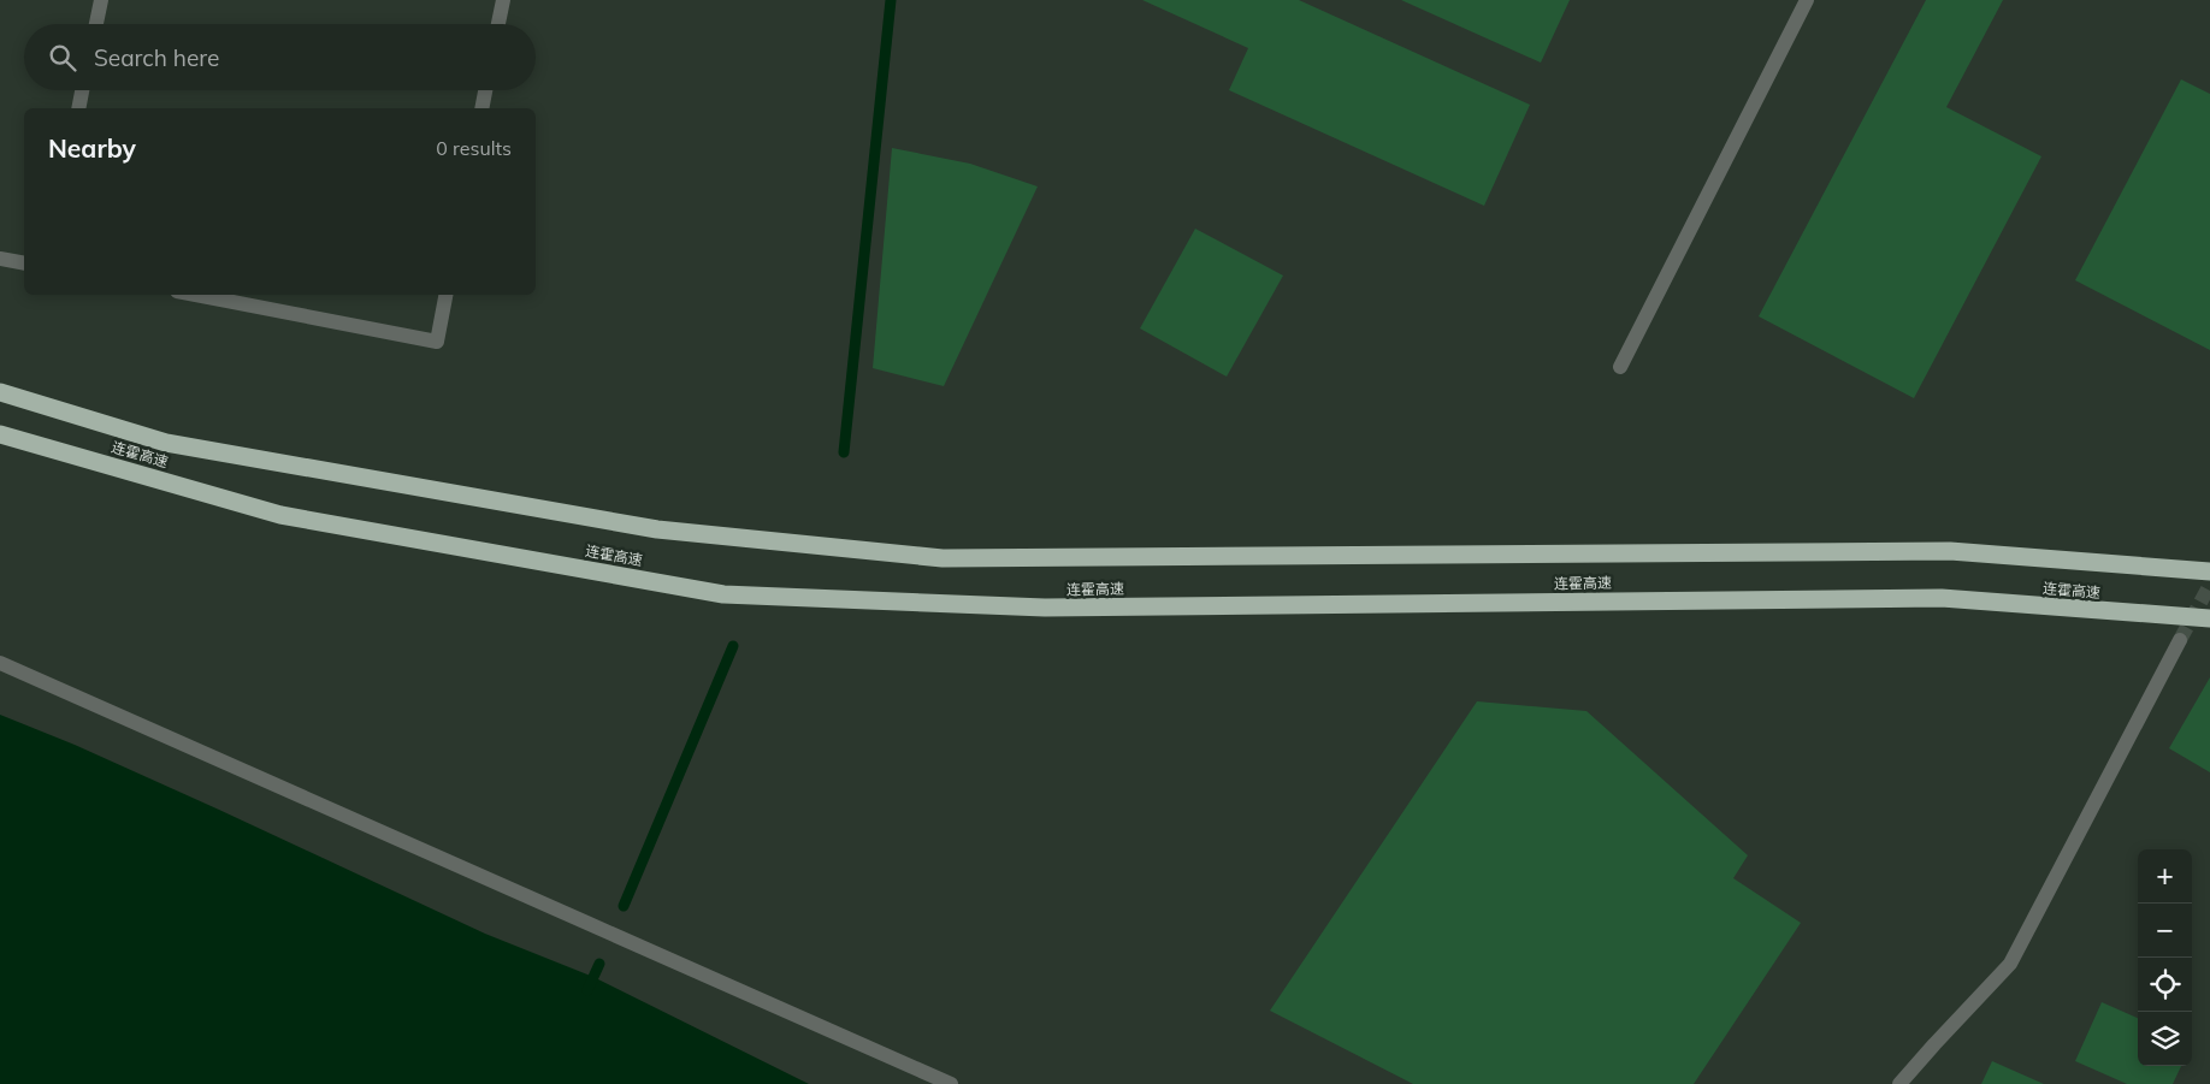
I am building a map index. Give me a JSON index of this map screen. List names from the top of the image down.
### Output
{
  "streets": {
    "highway": ["连霍高速"]
  },
  "page": {
    "search": "Search here",
    "heading": ["Nearby", "0 results"],
    "map_buttons": ["+", "−"]
  }
}
